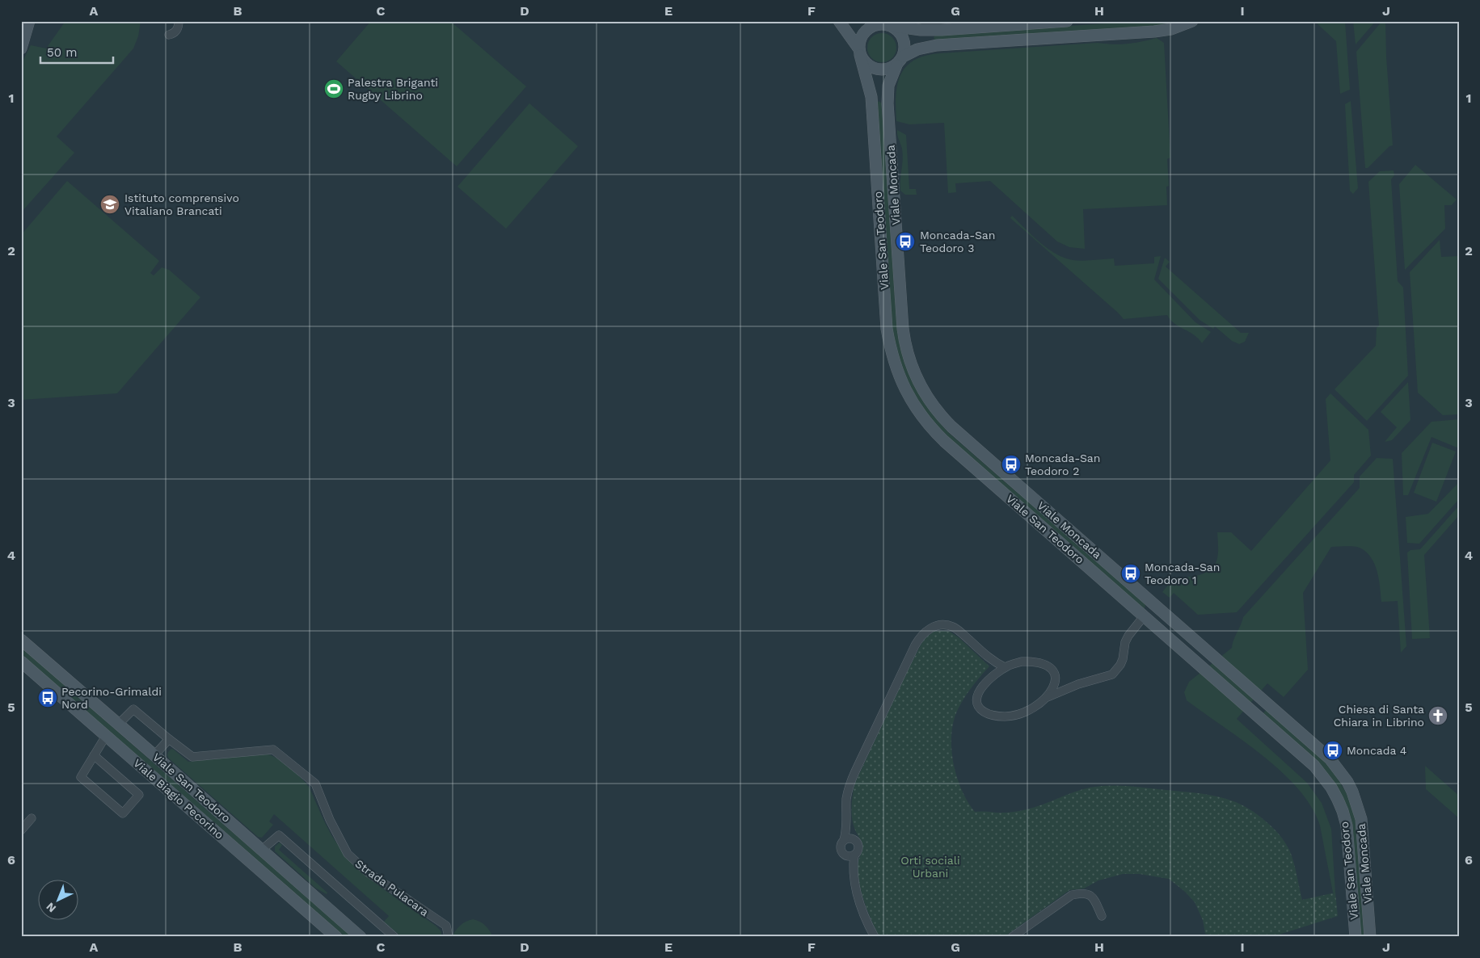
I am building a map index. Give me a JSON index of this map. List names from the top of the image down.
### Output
{
  "streets": {
    "main road": ["Viale Moncada", "Viale San Teodoro", "Viale Biagio Pecorino"],
    "street": ["Strada Pulacara"]
  },
  "crossings": [
    ["Viale Moncada", "Viale San Teodoro"],
    ["Viale San Teodoro", "Strada Pulacara"]
  ],
  "parks": ["Orti sociali Urbani"],
  "places": {
    "sports": ["Palestra Briganti Rugby Librino"],
    "school or university": ["Istituto comprensivo Vitaliano Brancati"],
    "bus stop": [
      "Moncada-San Teodoro 3",
      "Moncada-San Teodoro 2",
      "Moncada-San Teodoro 1",
      "Pecorino-Grimaldi Nord",
      "Moncada 4"
    ],
    "church": ["Chiesa di Santa Chiara in Librino"]
  },
  "scale_bar": "50 m",
  "north": "bottom left",
  "grid": {
    "columns": [
      "A",
      "B",
      "C",
      "D",
      "E",
      "F",
      "G",
      "H",
      "I",
      "J"
    ],
    "rows": [
      "1",
      "2",
      "3",
      "4",
      "5",
      "6"
    ]
  }
}
